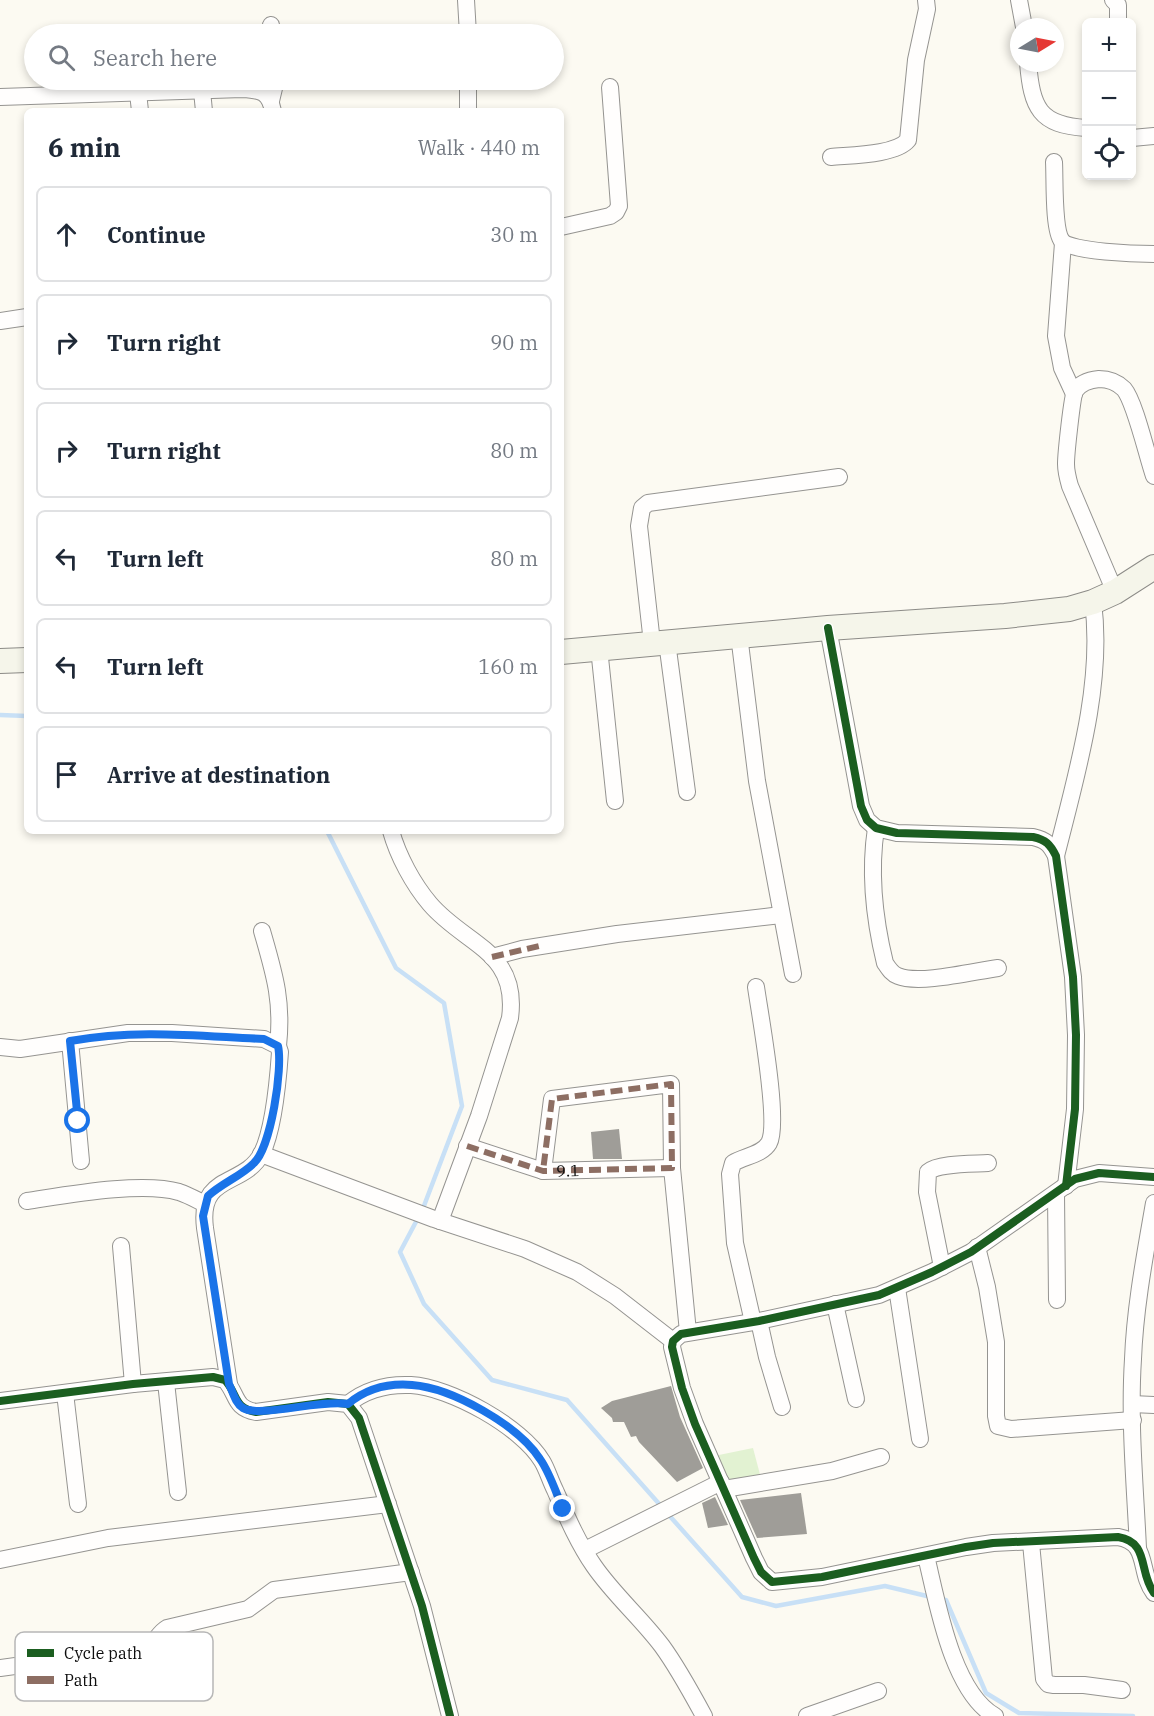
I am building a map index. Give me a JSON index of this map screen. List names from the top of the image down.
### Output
{
  "streets": {
    "street": ["9.1"]
  },
  "legend": ["Cycle path", "Path"],
  "north": "right",
  "page": {
    "map_buttons": ["+", "−"],
    "search": "Search here",
    "heading": ["6 min", "Walk · 440 m"],
    "list": [
      ["Continue", "30 m"],
      ["Turn right", "90 m"],
      ["Turn right", "80 m"],
      ["Turn left", "80 m"],
      ["Turn left", "160 m"],
      "Arrive at destination"
    ]
  }
}
